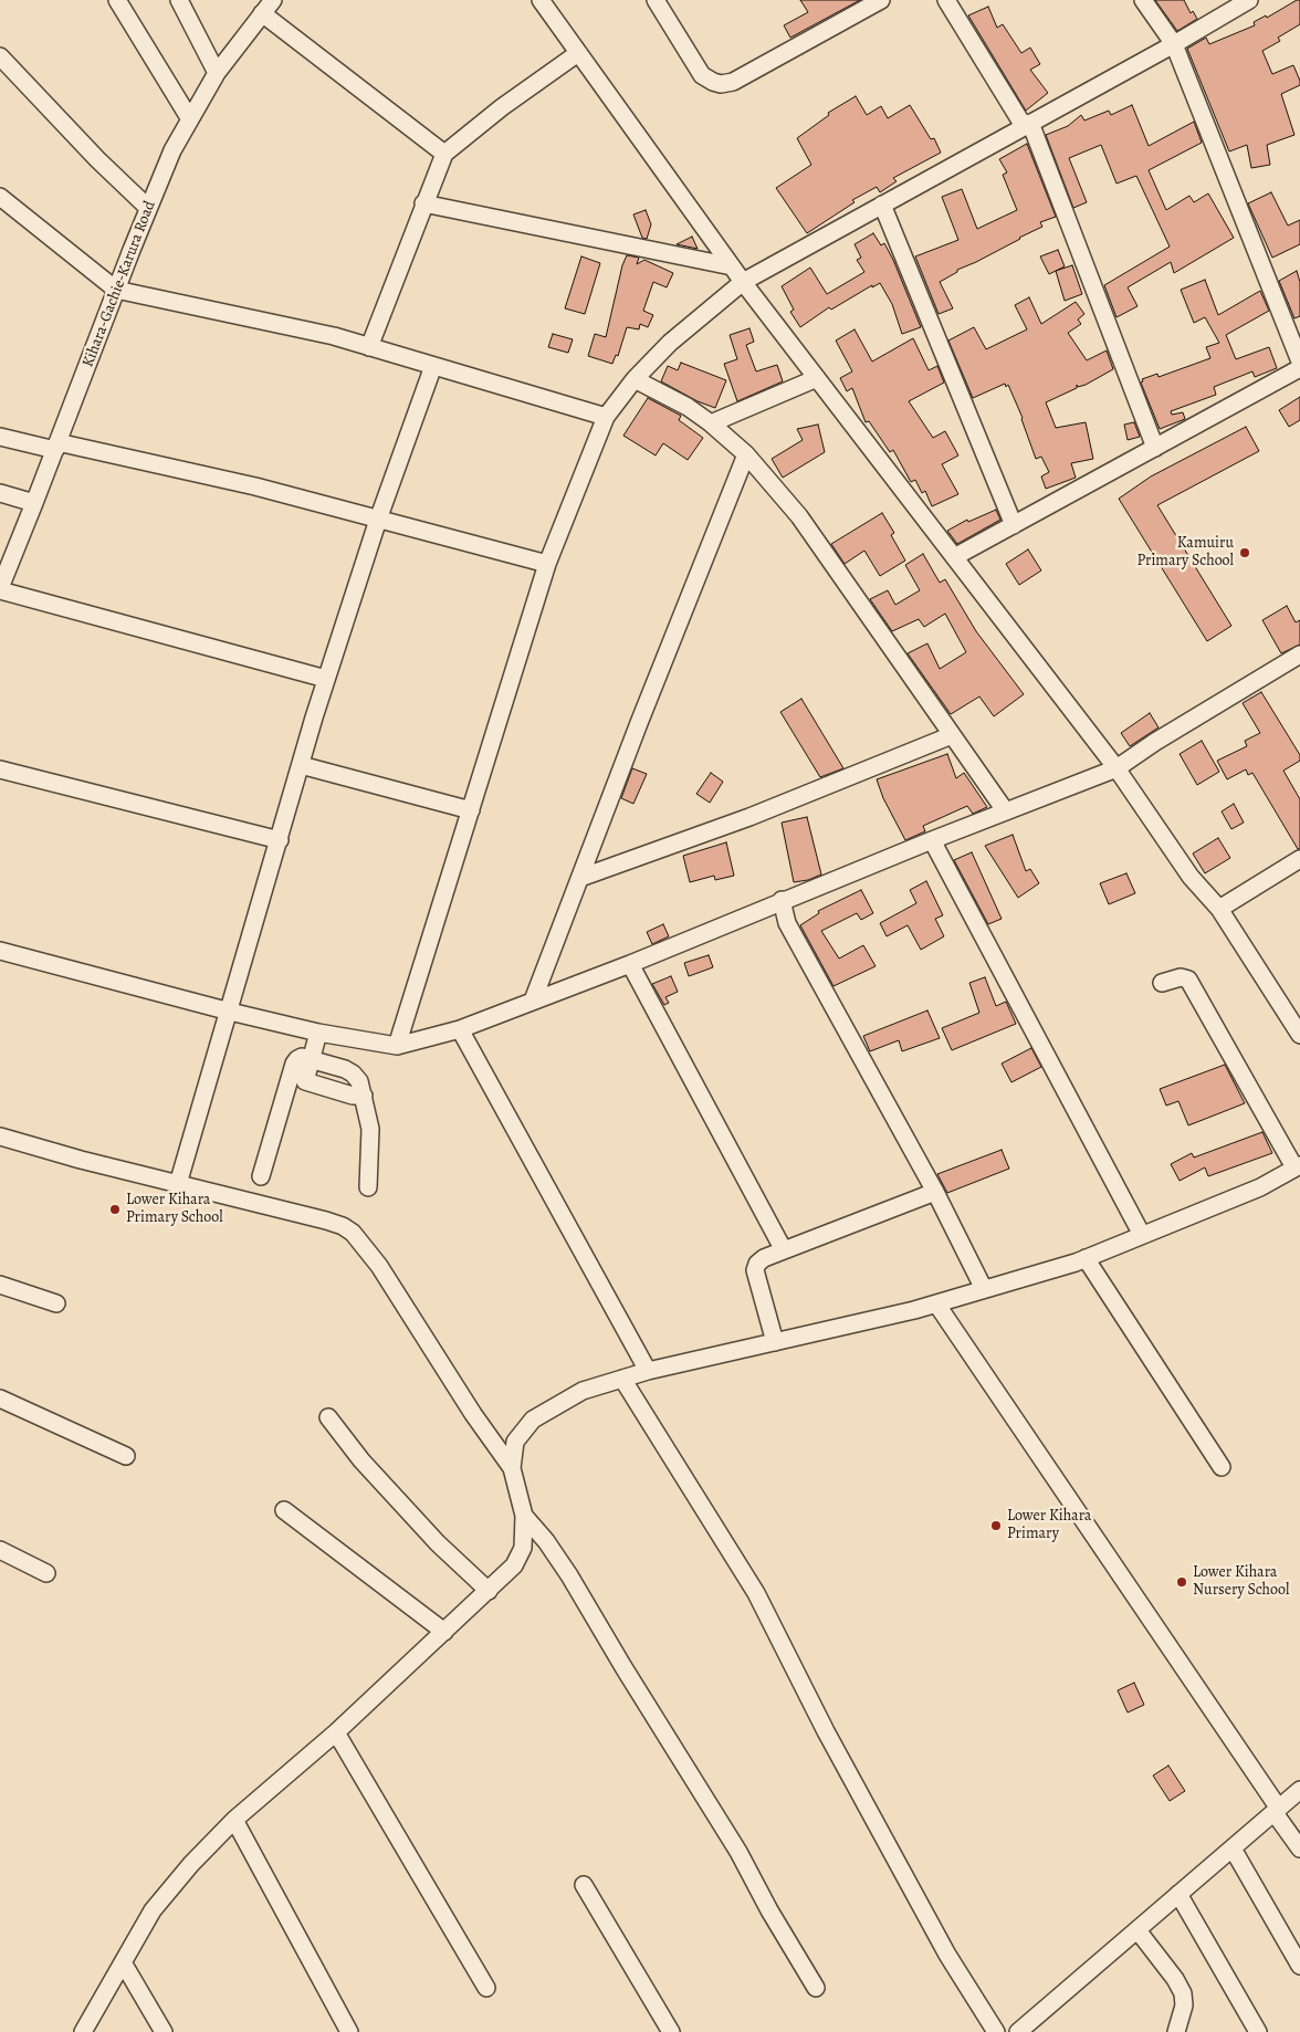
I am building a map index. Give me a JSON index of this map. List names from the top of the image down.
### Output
{
  "streets": {
    "street": ["Kihara-Gachie-Karura Road"]
  },
  "places": [
    "Kamuiru Primary School",
    "Lower Kihara Primary School",
    "Lower Kihara Primary",
    "Lower Kihara Nursery School"
  ]
}
